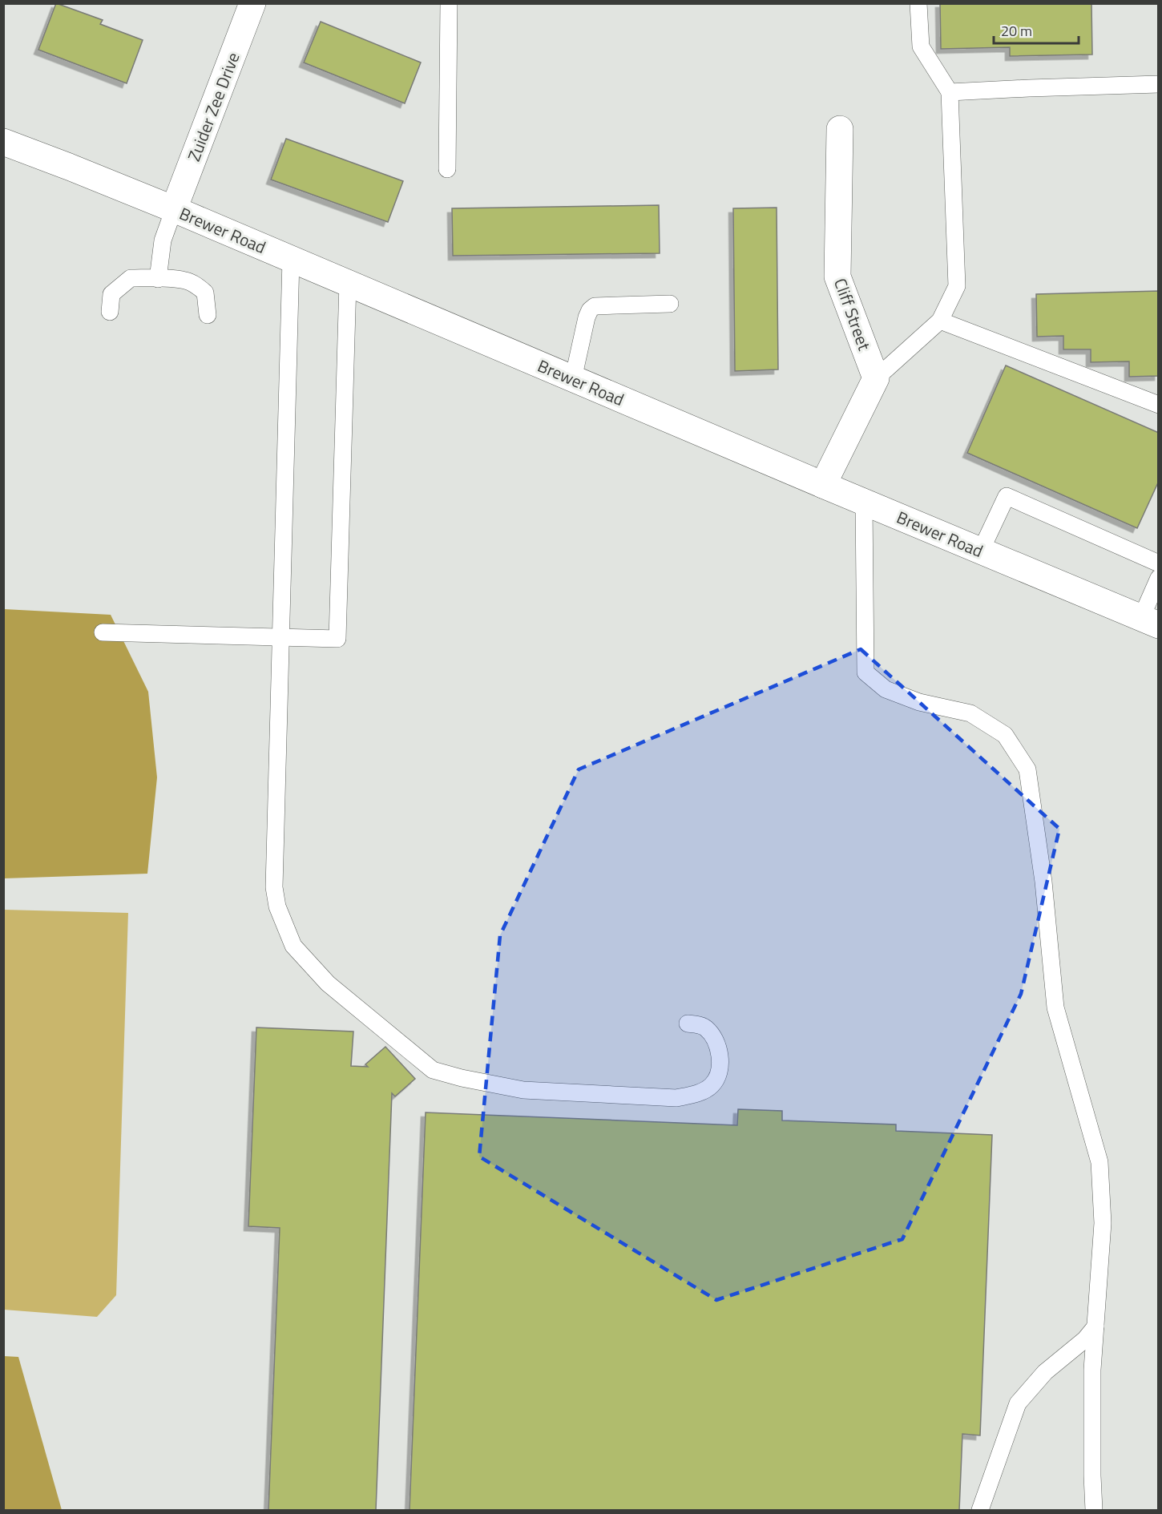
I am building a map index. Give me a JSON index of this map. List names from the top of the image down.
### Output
{
  "streets": {
    "street": ["Zuider Zee Drive", "Brewer Road", "Cliff Street"]
  },
  "crossings": [
    ["Zuider Zee Drive", "Brewer Road"]
  ],
  "scale_bar": "20 m"
}
